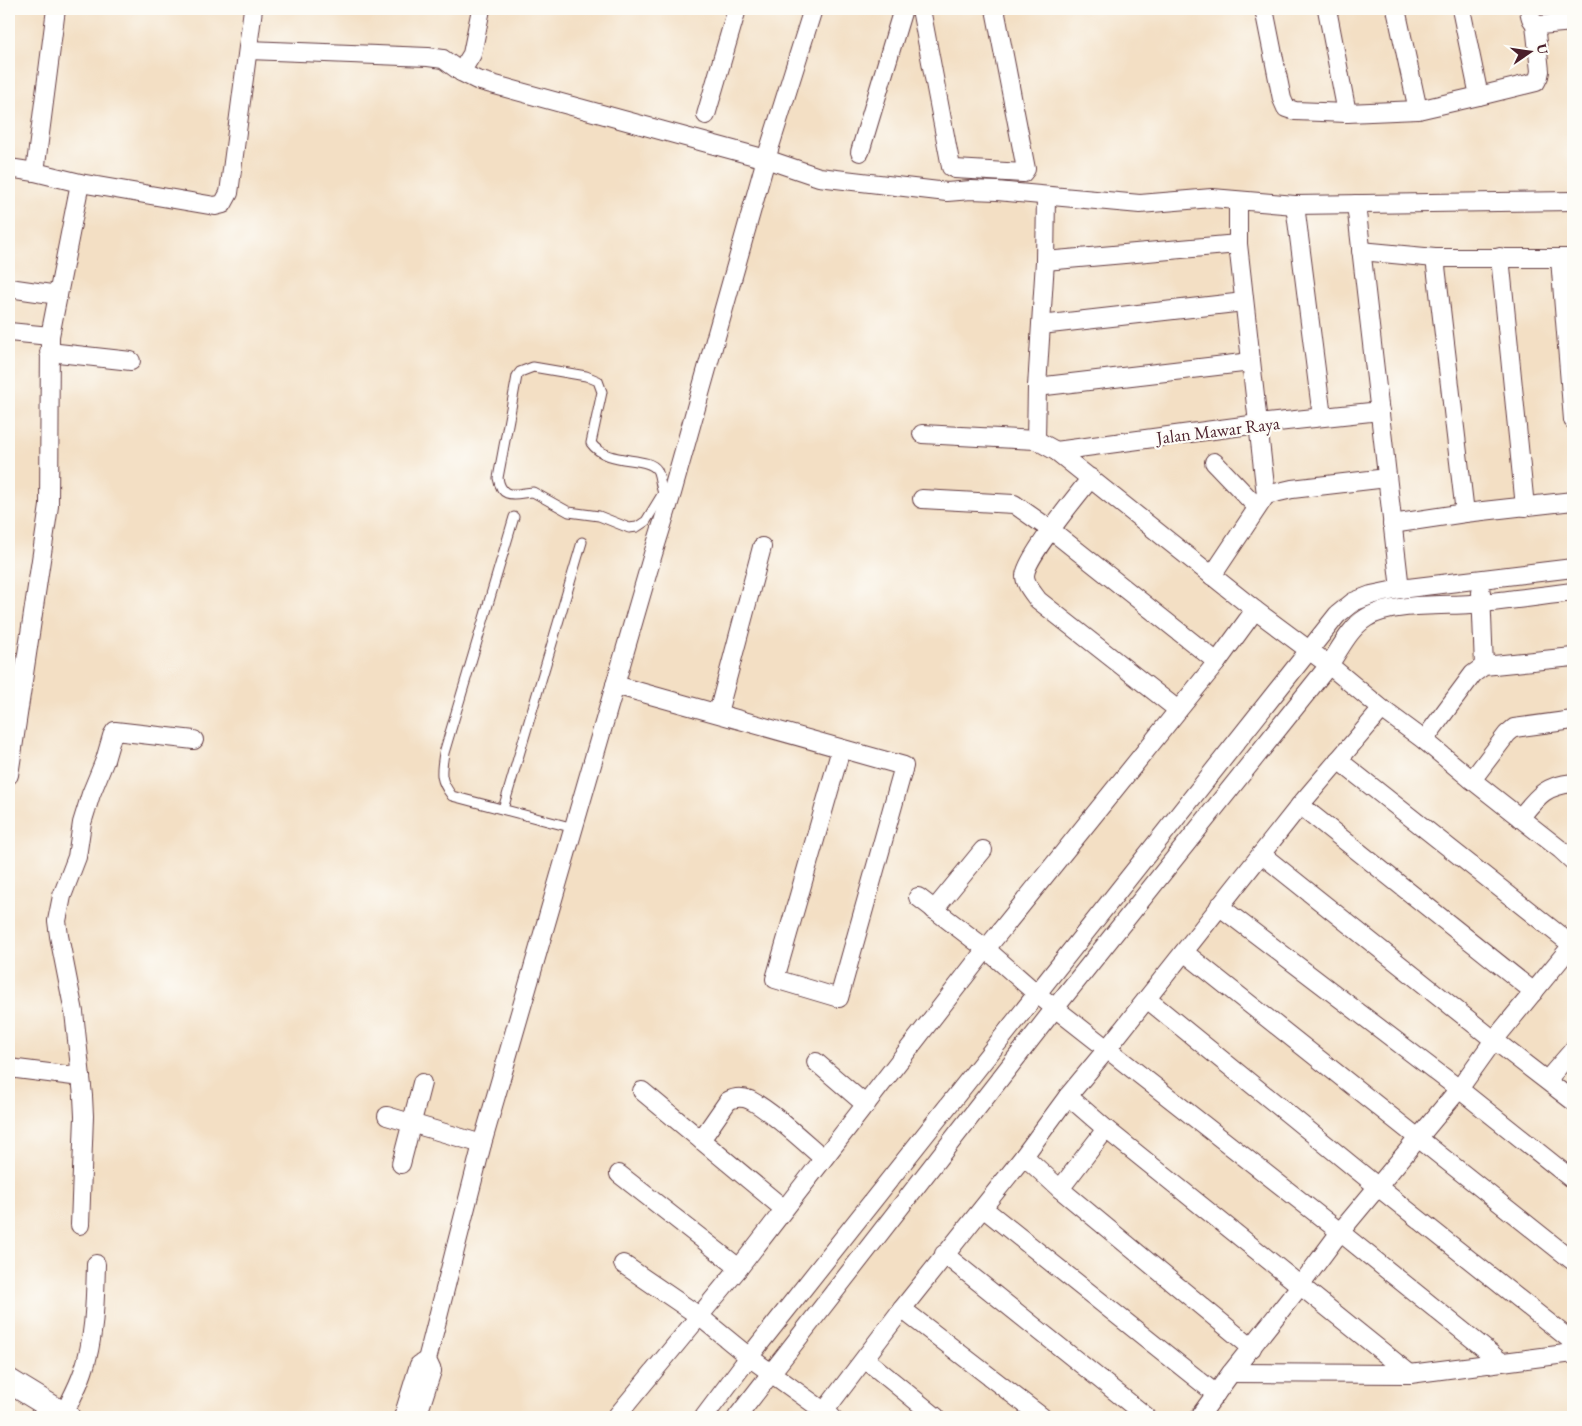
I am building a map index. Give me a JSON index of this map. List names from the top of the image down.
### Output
{
  "streets": {
    "street": ["Jalan Mawar Raya"]
  },
  "north": "right"
}
